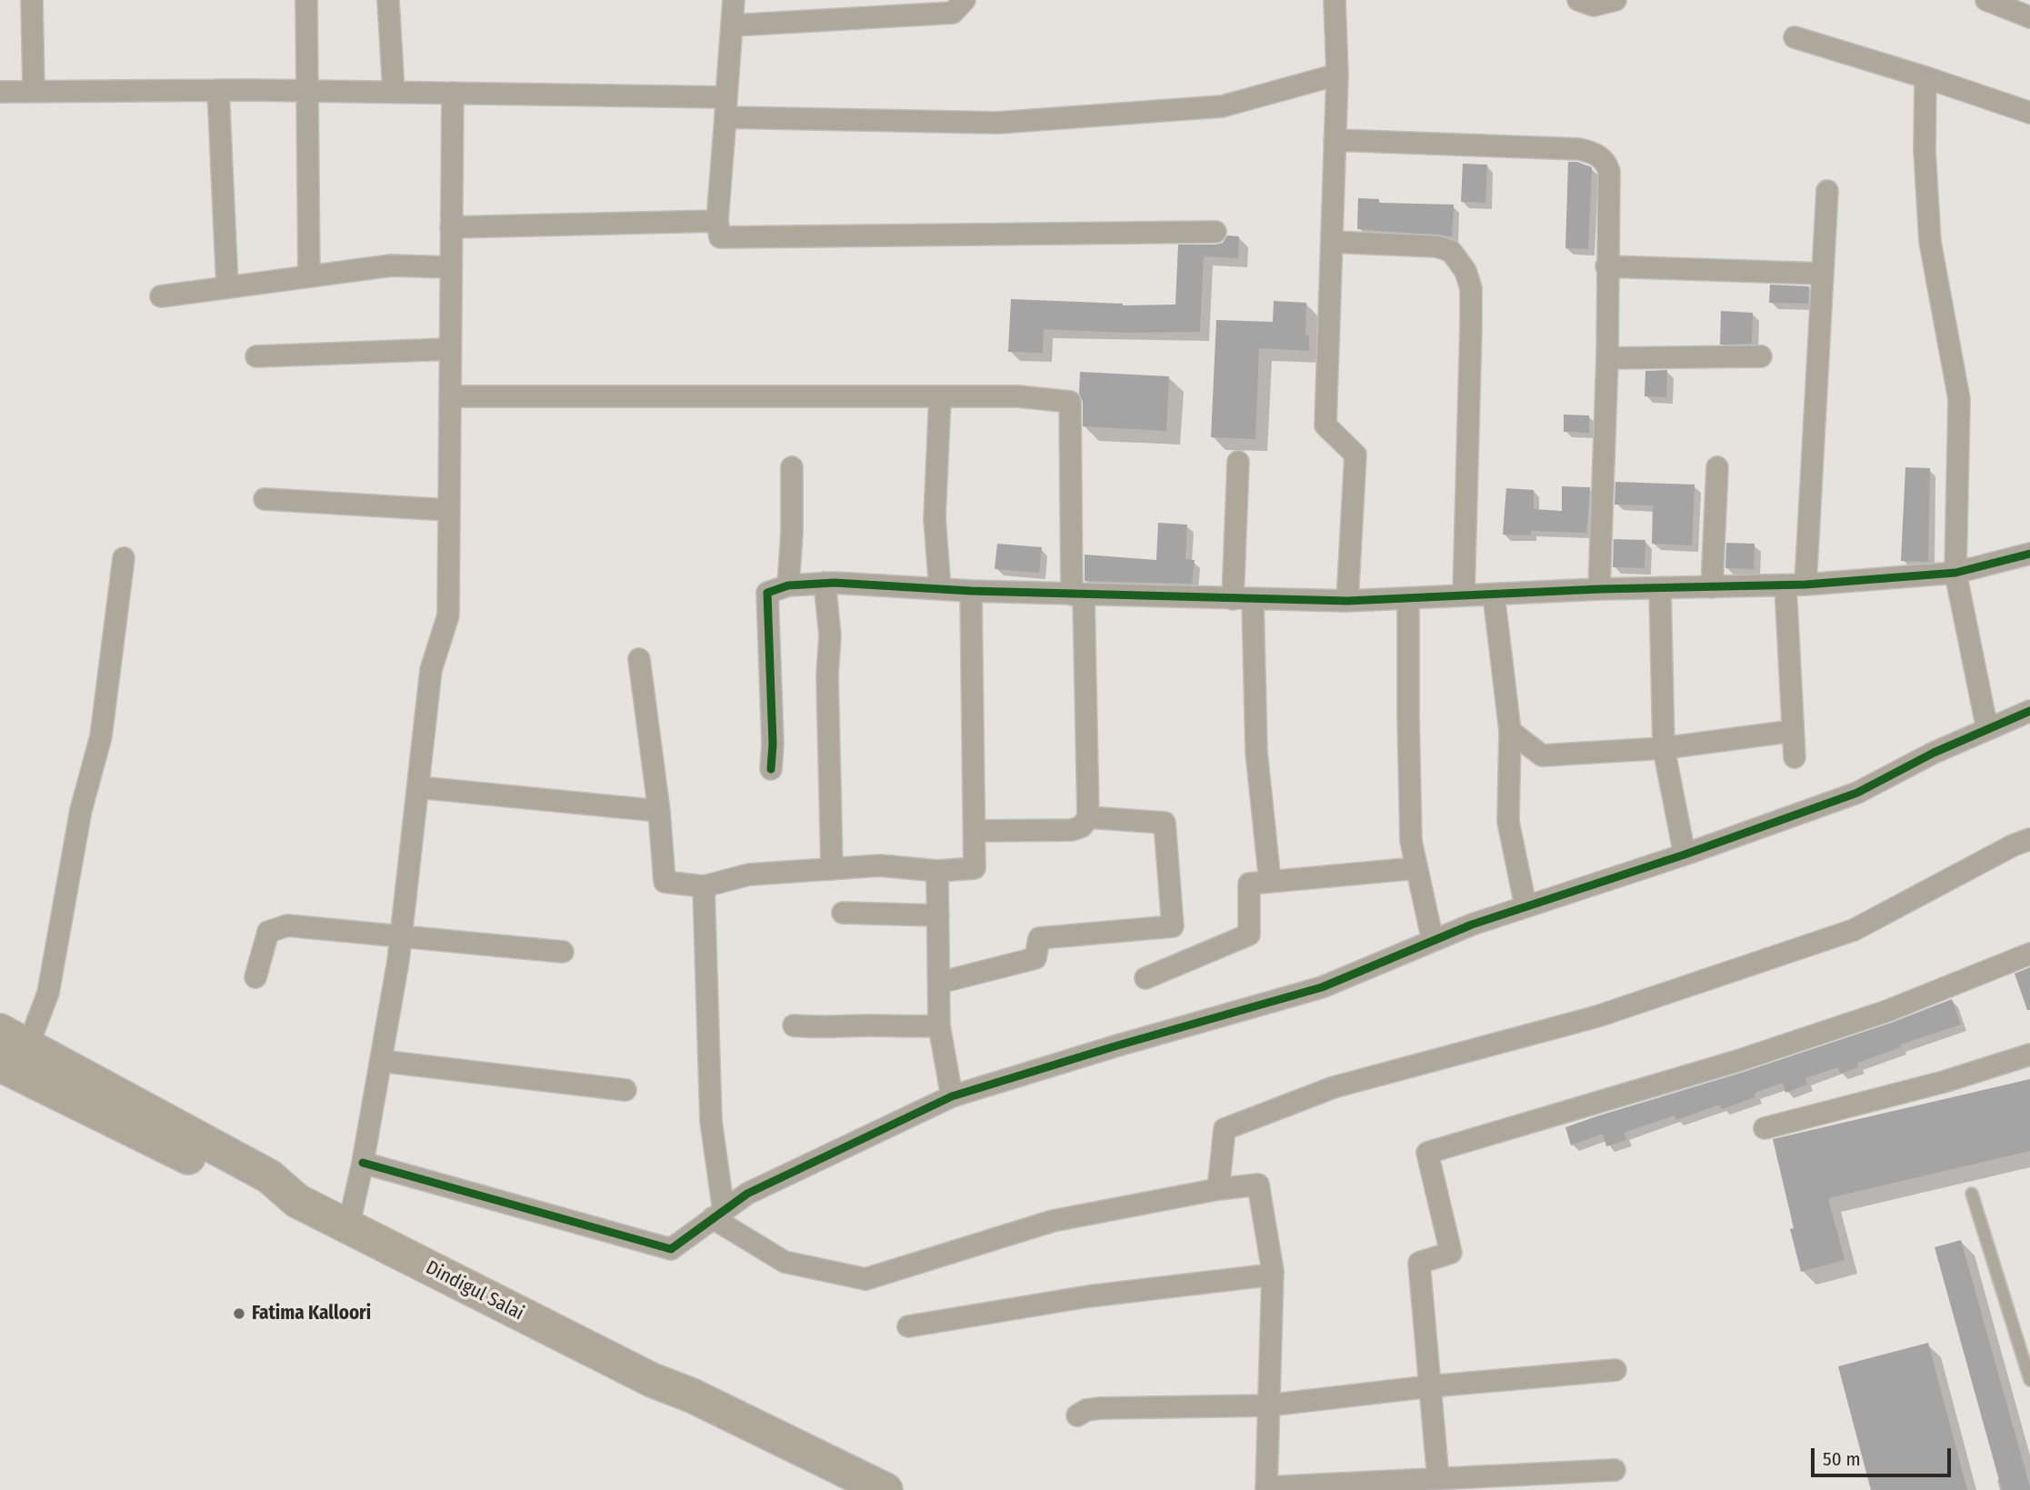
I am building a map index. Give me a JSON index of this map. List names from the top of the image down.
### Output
{
  "streets": {
    "main road": ["Dindigul Salai"]
  },
  "places": ["Fatima Kalloori"],
  "scale_bar": "50 m"
}
